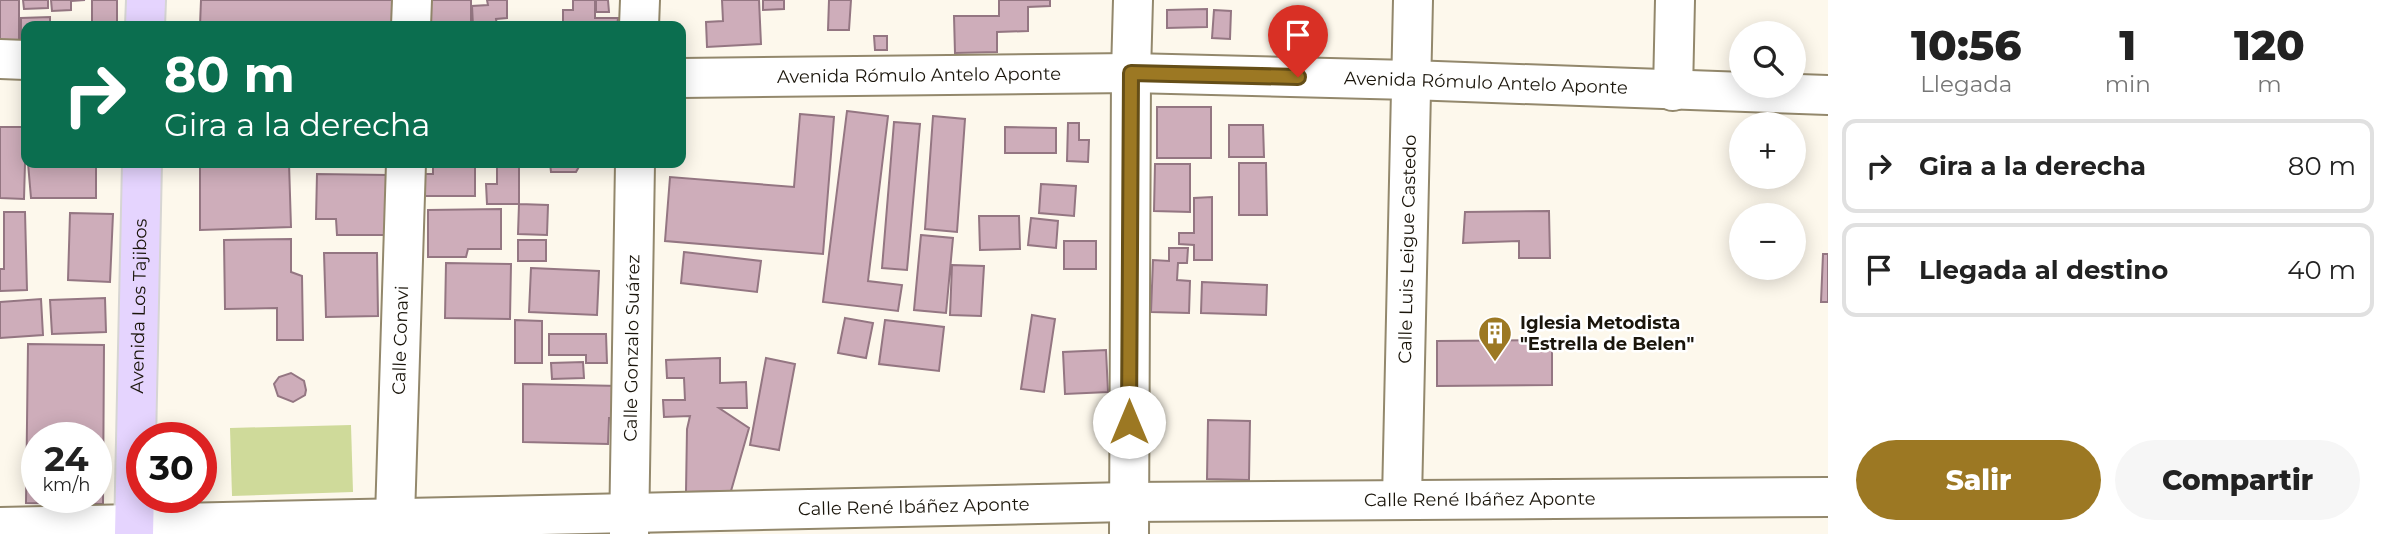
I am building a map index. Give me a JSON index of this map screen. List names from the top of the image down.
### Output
{
  "streets": {
    "main road": ["Avenida Los Tajibos"],
    "street": [
      "Avenida Rómulo Antelo Aponte",
      "Calle Luis Leigue Castedo",
      "Calle Conavi",
      "Calle Gonzalo Suárez",
      "Calle René Ibáñez Aponte"
    ]
  },
  "crossings": [
    ["Avenida Rómulo Antelo Aponte", "Calle Luis Leigue Castedo"],
    ["Calle Luis Leigue Castedo", "Calle René Ibáñez Aponte"],
    ["Avenida Los Tajibos", "Calle René Ibáñez Aponte"],
    ["Calle Conavi", "Calle René Ibáñez Aponte"],
    ["Calle Gonzalo Suárez", "Calle René Ibáñez Aponte"]
  ],
  "places": {
    "building": ["Iglesia Metodista \"Estrella de Belen\""]
  },
  "page": {
    "eta": [
      "10:56",
      "Llegada",
      "1",
      "min",
      "120",
      "m"
    ],
    "map_buttons": ["+", "−"],
    "turn": ["80 m", "Gira a la derecha"],
    "list": [
      {
        "name": "Gira a la derecha",
        "value": "80 m"
      },
      {
        "name": "Llegada al destino",
        "value": "40 m"
      }
    ],
    "speed": "24 km/h",
    "limit": "30",
    "buttons": ["Salir", "Compartir"]
  }
}
